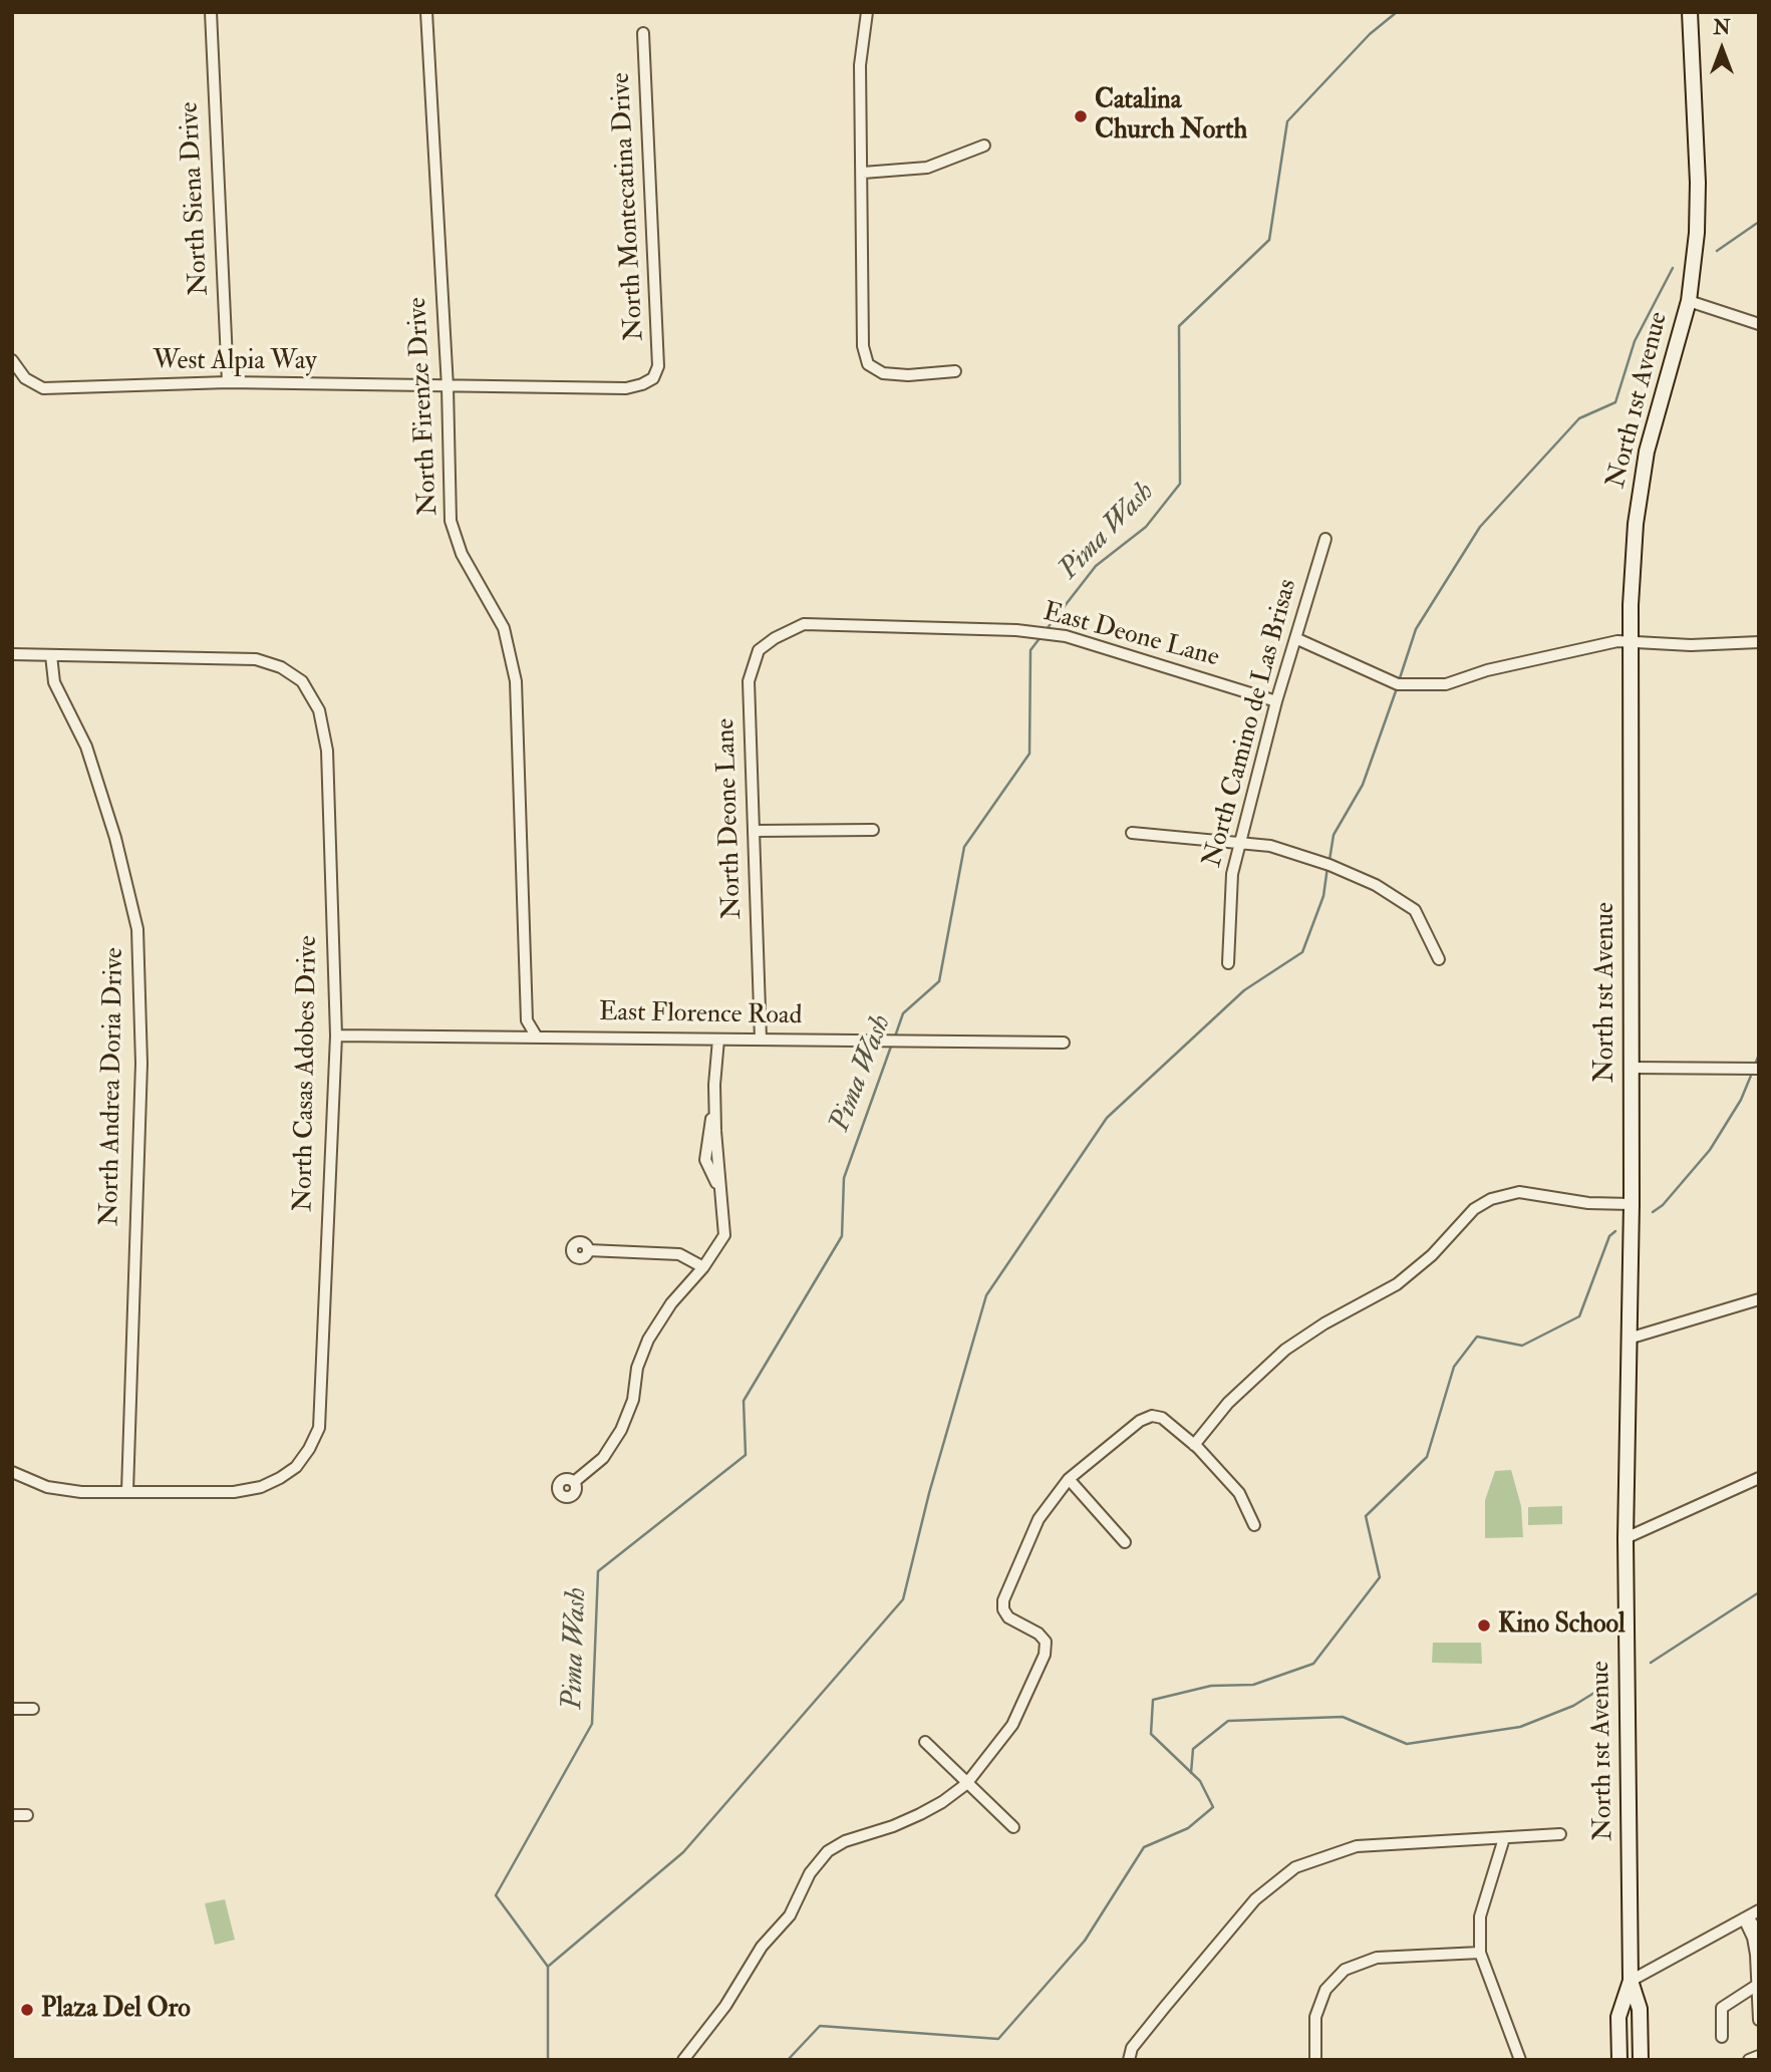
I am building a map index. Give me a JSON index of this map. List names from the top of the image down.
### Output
{
  "streets": {
    "main road": ["North 1st Avenue"],
    "street": [
      "North Siena Drive",
      "North Montecatina Drive",
      "West Alpia Way",
      "North Firenze Drive",
      "East Deone Lane",
      "North Camino de Las Brisas",
      "North Deone Lane",
      "East Florence Road",
      "North Casas Adobes Drive",
      "North Andrea Doria Drive"
    ]
  },
  "crossings": [
    ["North Siena Drive", "West Alpia Way"],
    ["North Montecatina Drive", "West Alpia Way"],
    ["West Alpia Way", "North Firenze Drive"],
    ["North Firenze Drive", "East Florence Road"],
    ["East Deone Lane", "North Camino de Las Brisas"],
    ["East Deone Lane", "North Deone Lane"],
    ["North Deone Lane", "East Florence Road"],
    ["East Florence Road", "North Casas Adobes Drive"],
    ["North Casas Adobes Drive", "North Andrea Doria Drive"]
  ],
  "water": ["Pima Wash"],
  "places": ["Catalina Church North", "Kino School", "Plaza Del Oro"],
  "north": "top"
}
